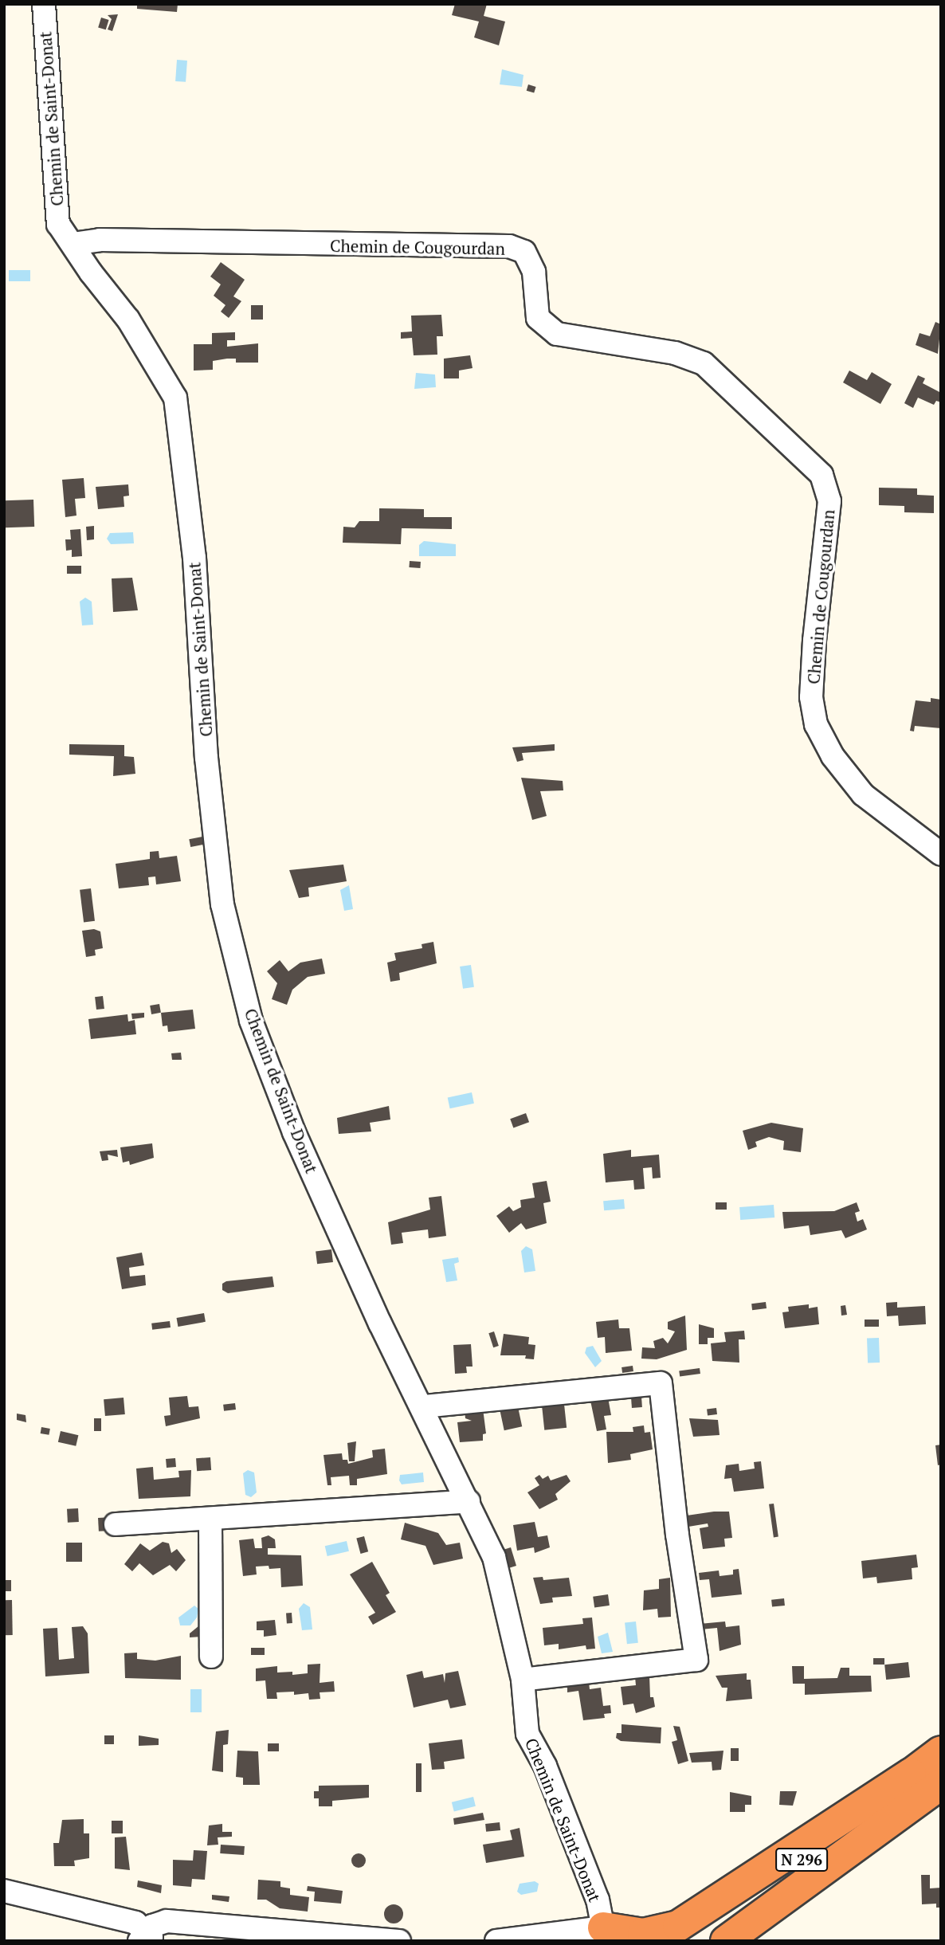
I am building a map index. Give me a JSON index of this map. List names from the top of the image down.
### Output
{
  "streets": {
    "highway": ["N 296"],
    "street": ["Chemin de Saint-Donat", "Chemin de Cougourdan"]
  },
  "crossings": [
    ["Chemin de Saint-Donat", "Chemin de Cougourdan"]
  ]
}
